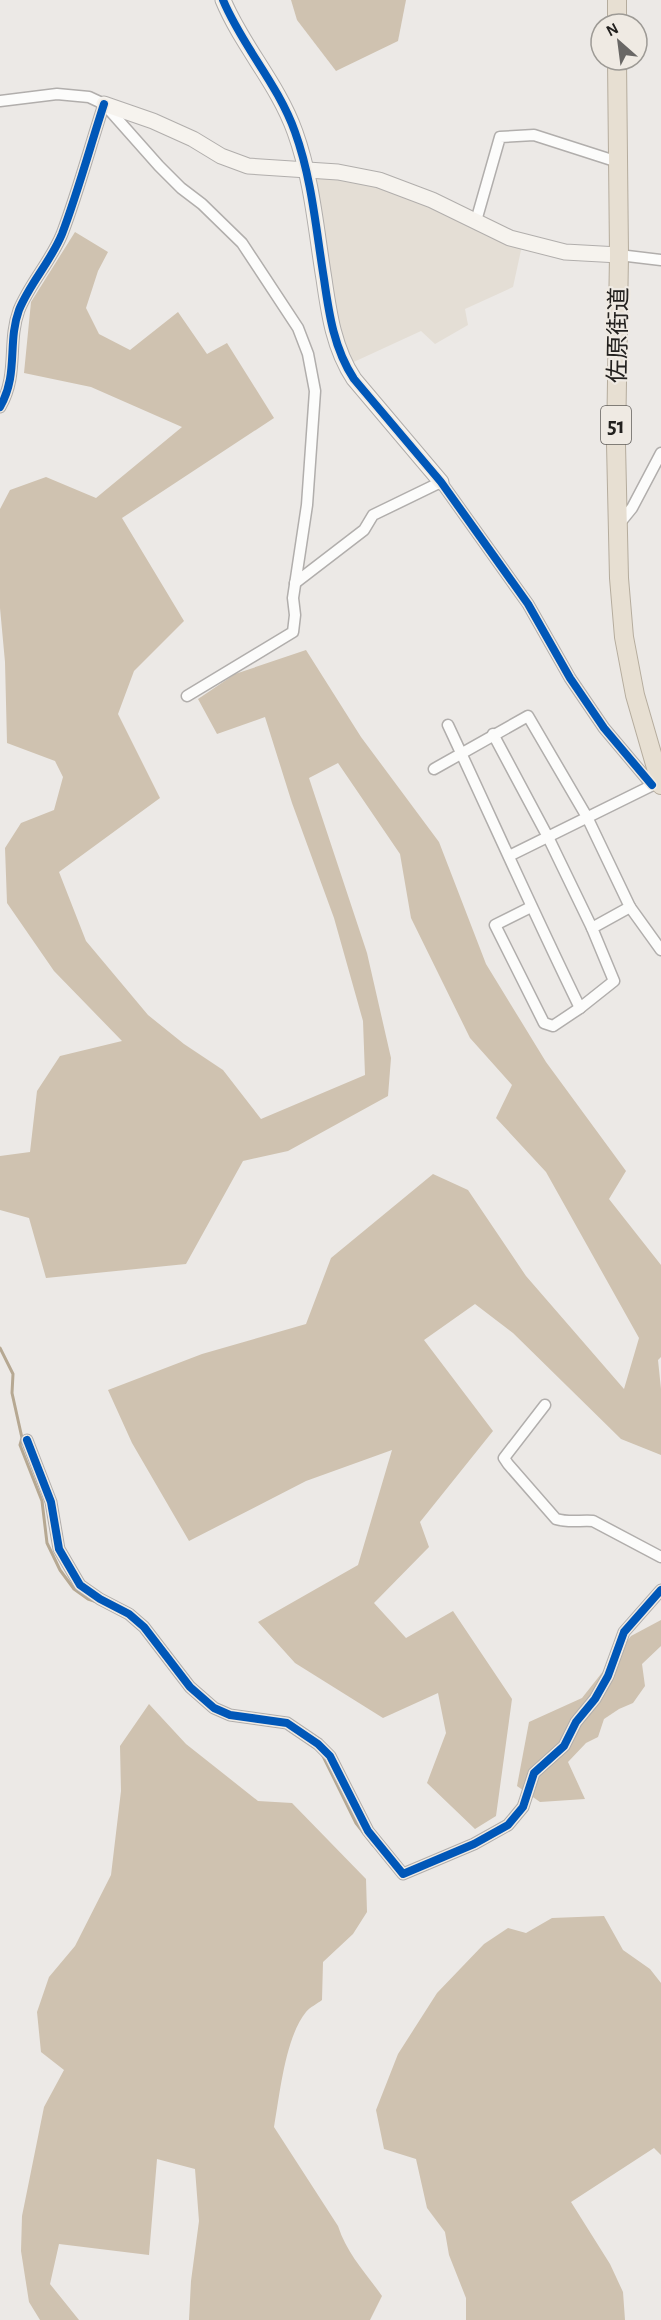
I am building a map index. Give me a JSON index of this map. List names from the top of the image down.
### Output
{
  "streets": {
    "highway": ["佐原街道", "51"]
  },
  "north": "top left"
}
